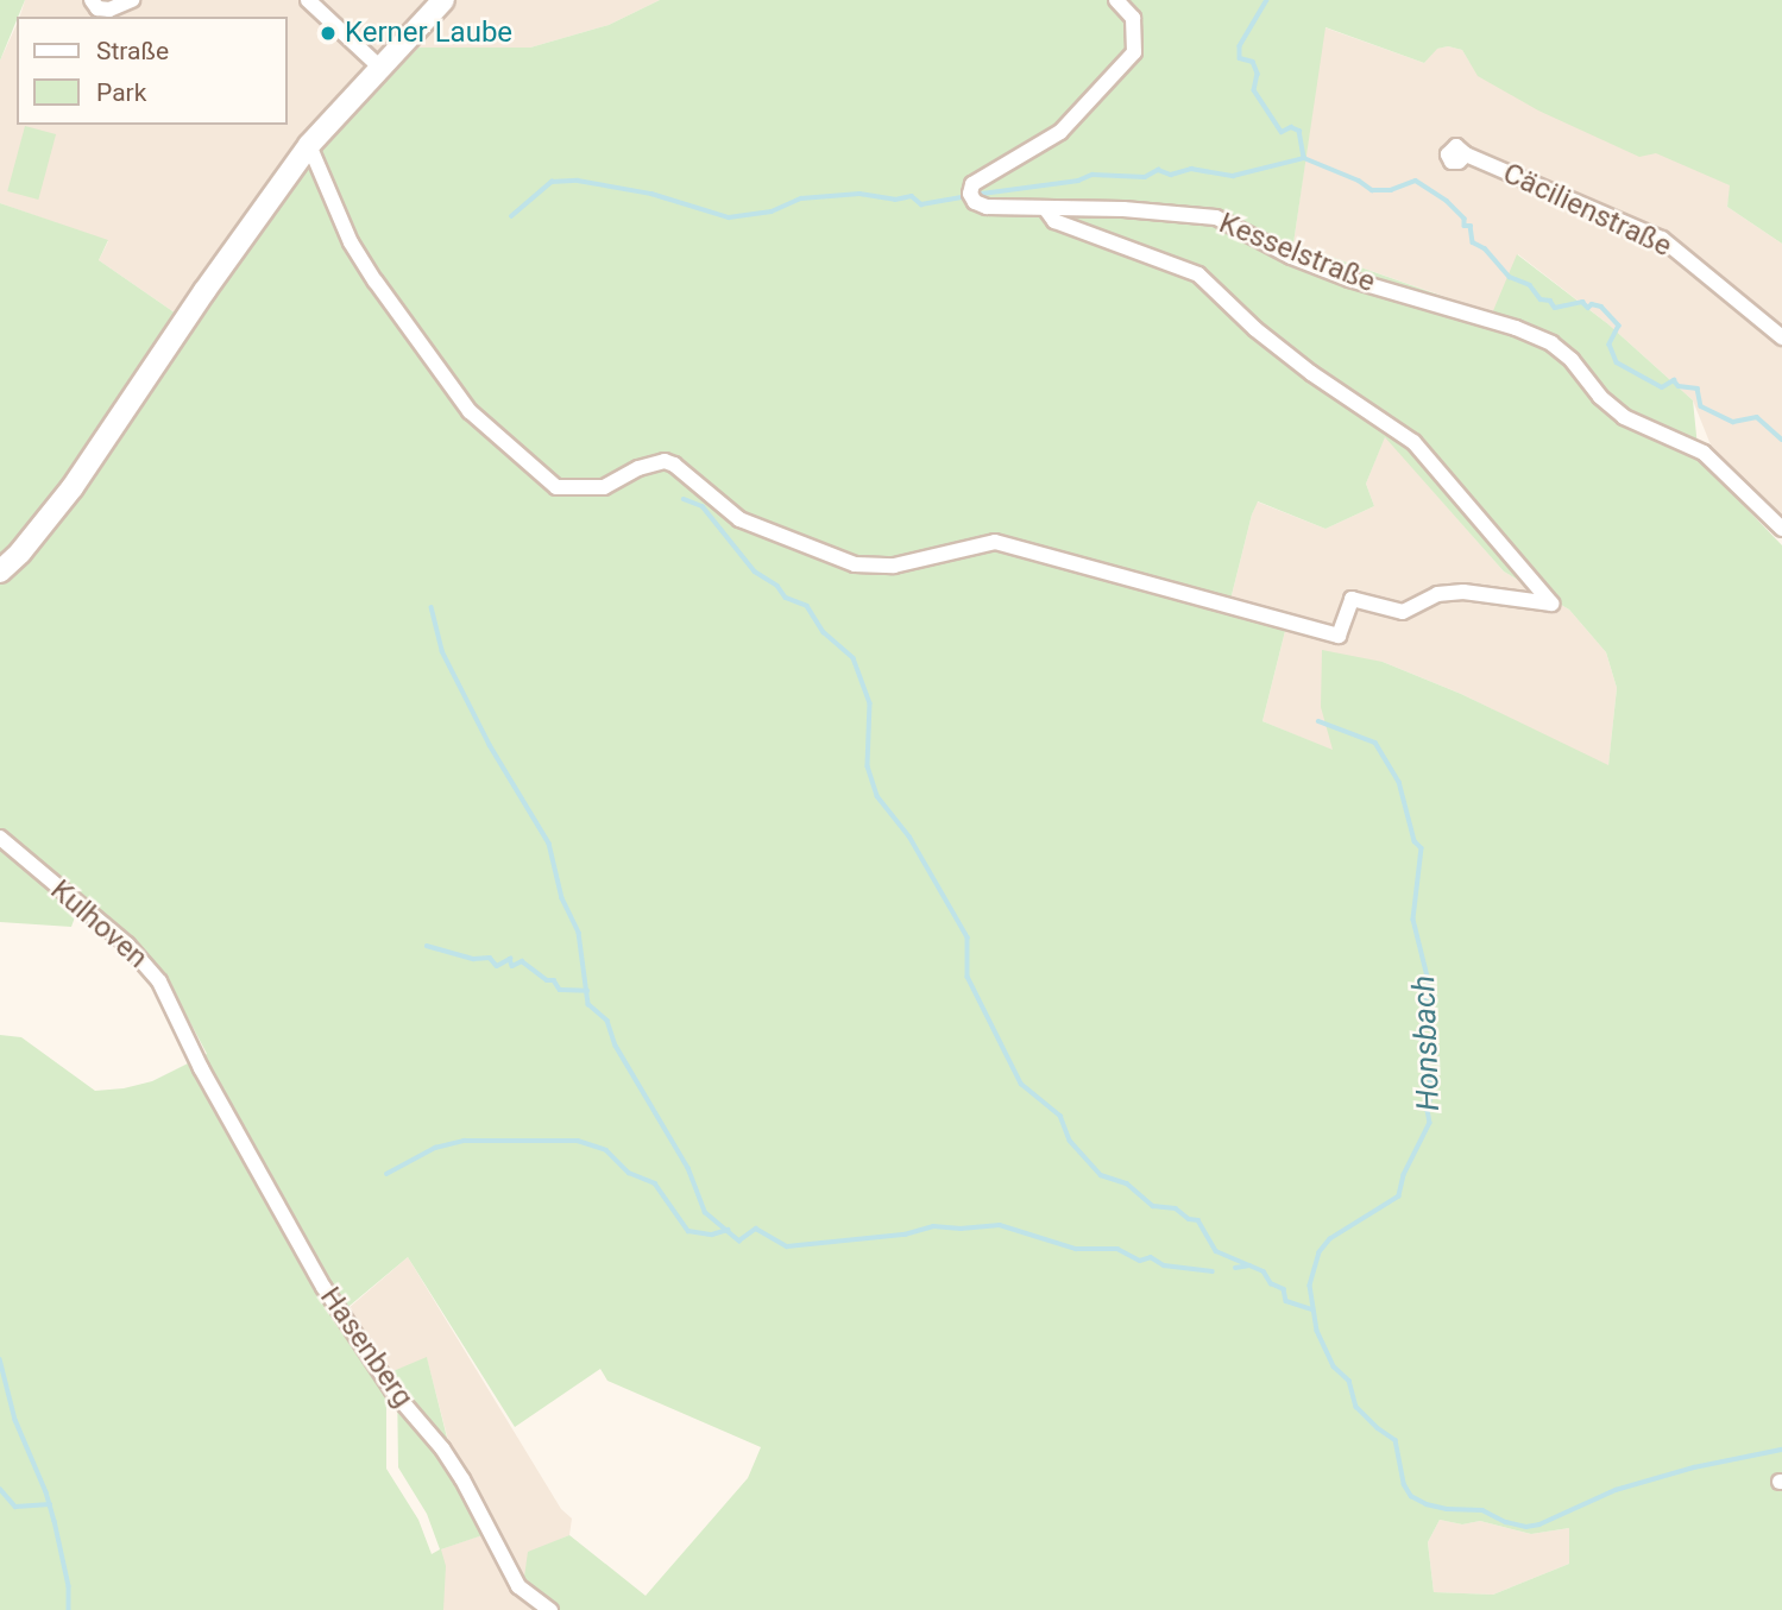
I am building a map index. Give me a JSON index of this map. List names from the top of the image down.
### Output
{
  "streets": {
    "street": [
      "Cäcilienstraße",
      "Kesselstraße",
      "Kulhoven",
      "Hasenberg"
    ]
  },
  "crossings": [
    ["Kulhoven", "Hasenberg"]
  ],
  "water": ["Honsbach"],
  "places": ["Kerner Laube"],
  "legend": ["Straße", "Park"]
}
